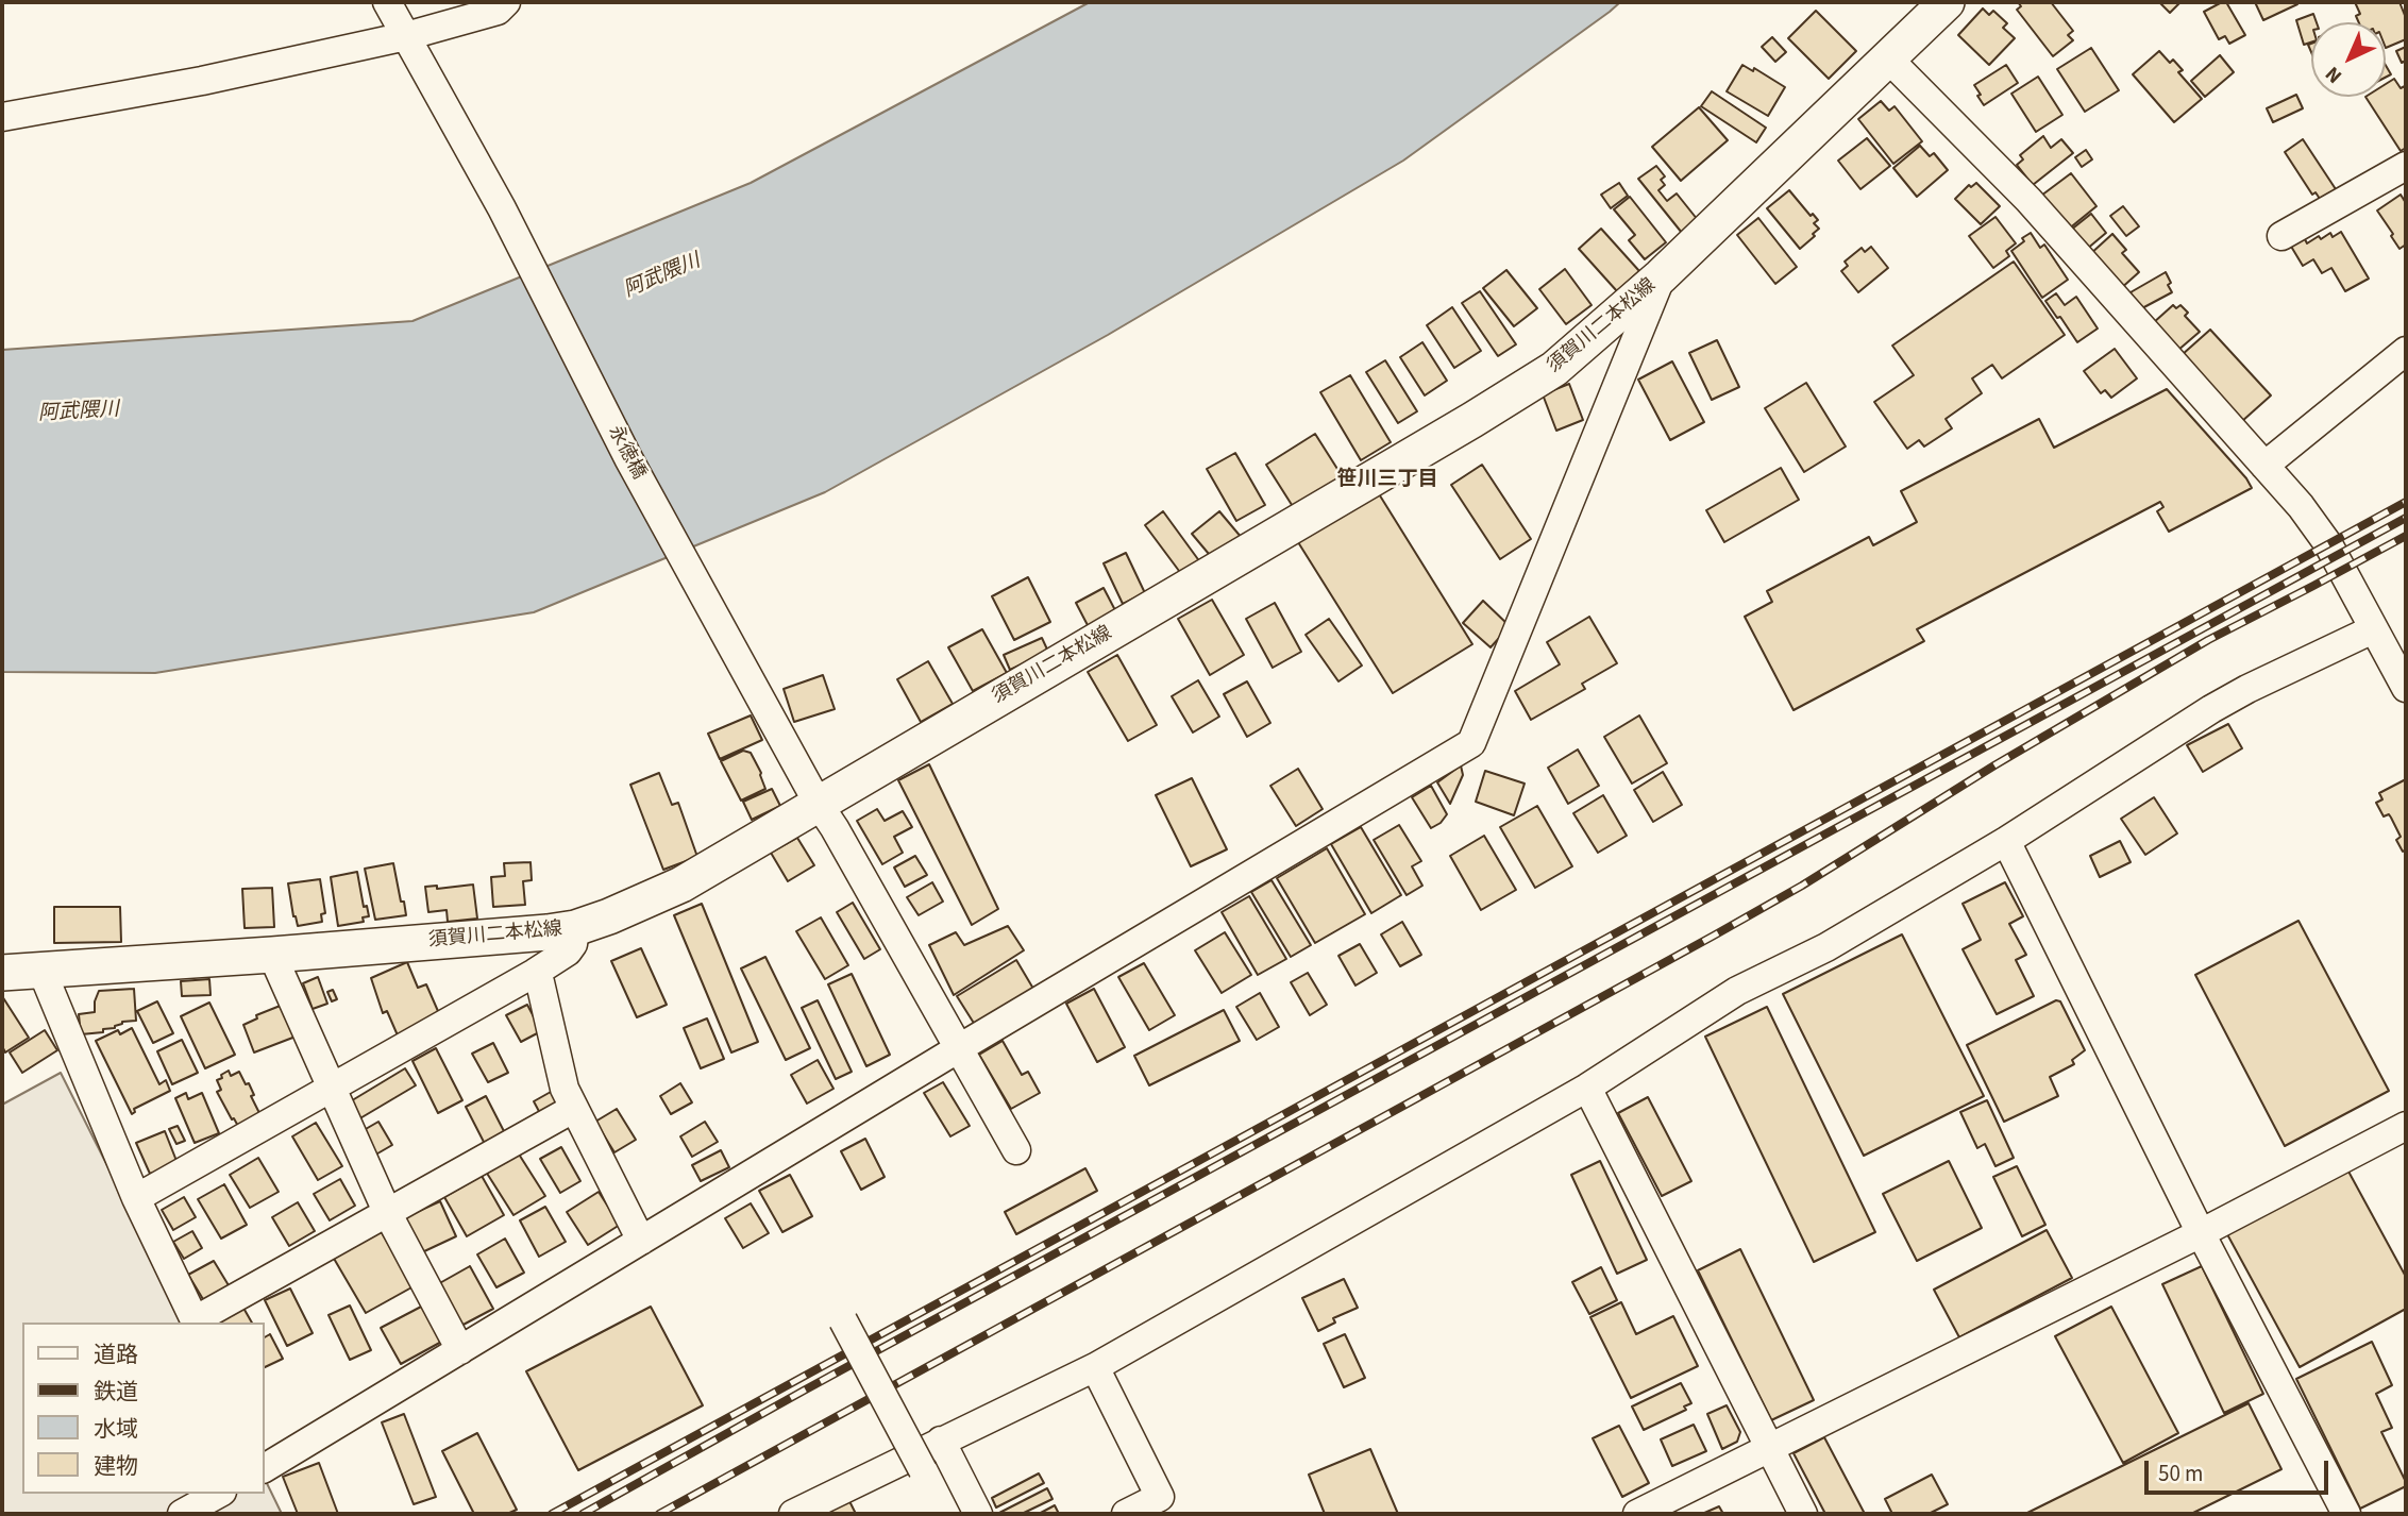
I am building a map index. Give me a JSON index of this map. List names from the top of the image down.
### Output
{
  "streets": {
    "main road": ["須賀川二本松線"],
    "street": ["永徳橋"]
  },
  "crossings": [
    ["須賀川二本松線", "永徳橋"]
  ],
  "districts": ["笹川三丁目"],
  "water": ["阿武隈川"],
  "legend": [
    "道路",
    "鉄道",
    "水域",
    "建物"
  ],
  "scale_bar": "50 m",
  "north": "bottom left"
}
